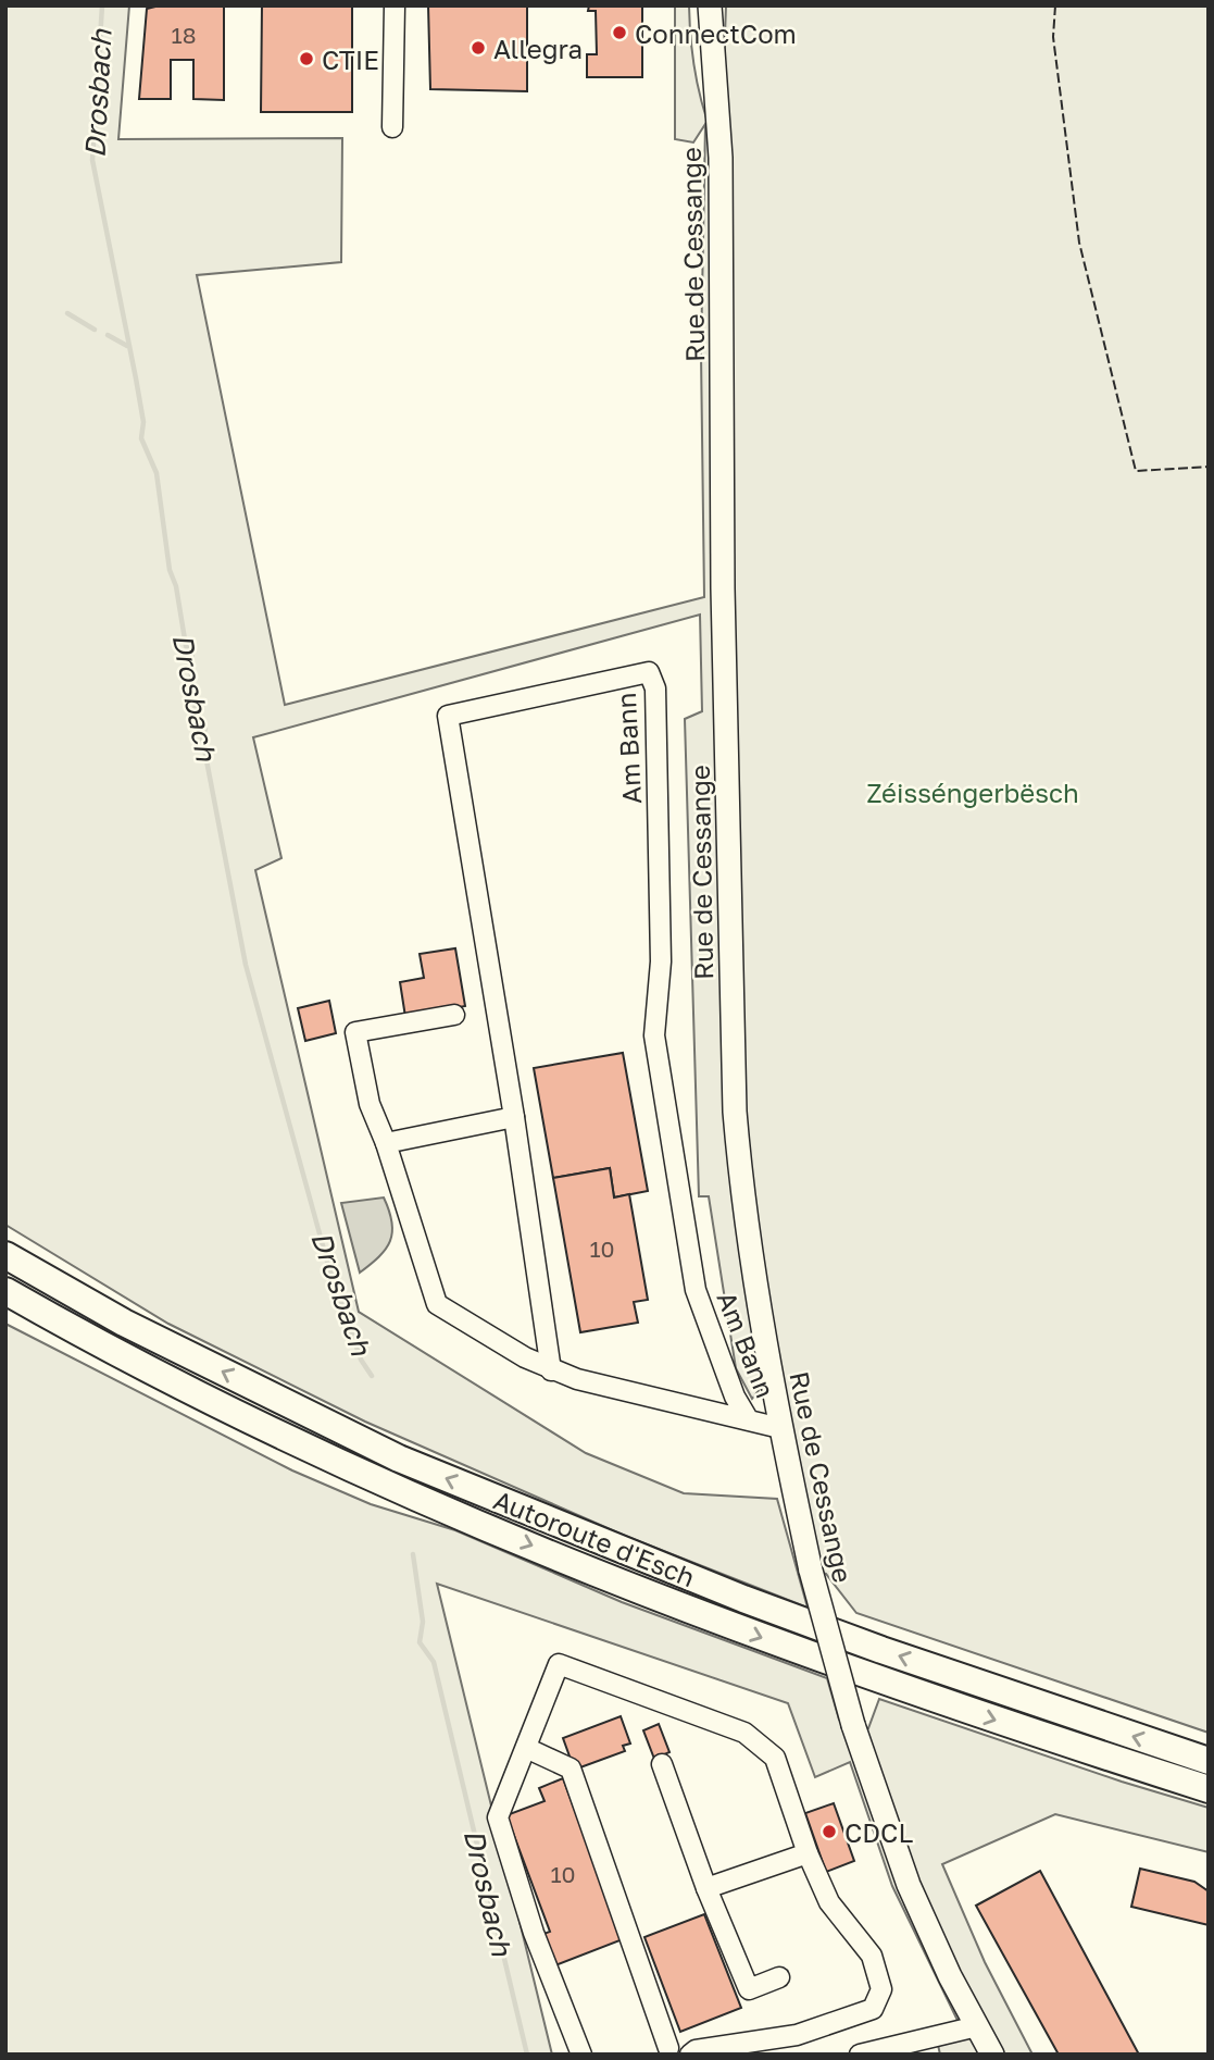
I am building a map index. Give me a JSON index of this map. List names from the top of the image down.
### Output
{
  "streets": {
    "highway": ["Autoroute d'Esch"],
    "main road": ["Rue de Cessange"],
    "street": ["Am Bann"]
  },
  "crossings": [
    ["Rue de Cessange", "Am Bann"]
  ],
  "water": ["Drosbach"],
  "parks": ["Zéisséngerbësch"],
  "places": [
    "ConnectCom",
    "Allegra",
    "CTIE",
    "CDCL"
  ],
  "house_numbers": ["18", "10", "10"]
}
